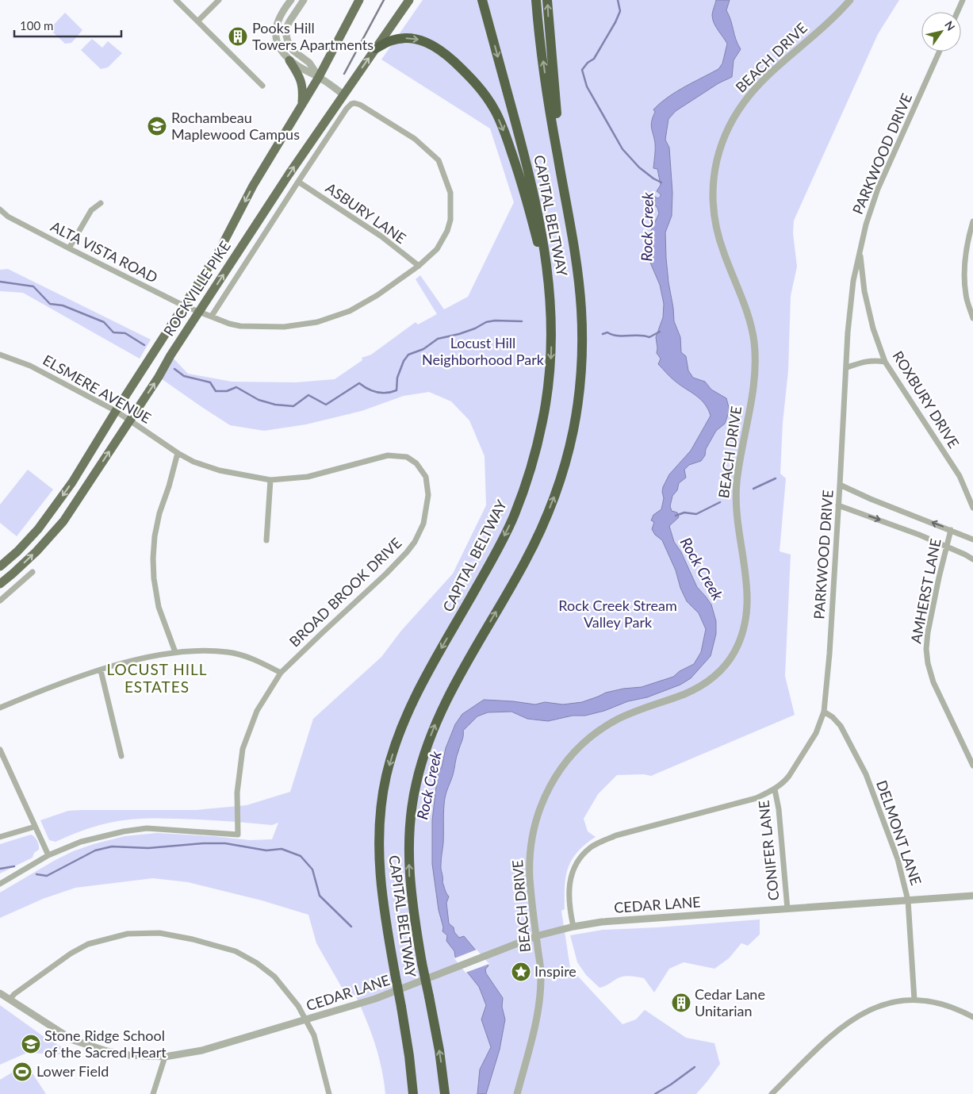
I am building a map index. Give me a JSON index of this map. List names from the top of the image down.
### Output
{
  "streets": {
    "highway": ["CAPITAL BELTWAY"],
    "main road": ["ROCKVILLE PIKE"],
    "street": [
      "BEACH DRIVE",
      "PARKWOOD DRIVE",
      "ASBURY LANE",
      "ALTA VISTA ROAD",
      "ELSMERE AVENUE",
      "ROXBURY DRIVE",
      "AMHERST LANE",
      "BROAD BROOK DRIVE",
      "DELMONT LANE",
      "CONIFER LANE",
      "CEDAR LANE"
    ]
  },
  "crossings": [
    ["BEACH DRIVE", "CEDAR LANE"],
    ["PARKWOOD DRIVE", "ROXBURY DRIVE"],
    ["PARKWOOD DRIVE", "DELMONT LANE"],
    ["PARKWOOD DRIVE", "CONIFER LANE"],
    ["PARKWOOD DRIVE", "CEDAR LANE"],
    ["ASBURY LANE", "ALTA VISTA ROAD"],
    ["ASBURY LANE", "ROCKVILLE PIKE"],
    ["ALTA VISTA ROAD", "ROCKVILLE PIKE"],
    ["ROCKVILLE PIKE", "ELSMERE AVENUE"],
    ["ELSMERE AVENUE", "BROAD BROOK DRIVE"],
    ["DELMONT LANE", "CEDAR LANE"],
    ["CONIFER LANE", "CEDAR LANE"]
  ],
  "districts": ["LOCUST HILL ESTATES"],
  "water": ["Rock Creek"],
  "parks": ["Locust Hill Neighborhood Park", "Rock Creek Stream Valley Park"],
  "places": {
    "building": ["Pooks Hill Towers Apartments", "Cedar Lane Unitarian"],
    "school or university": ["Rochambeau Maplewood Campus", "Stone Ridge School of the Sacred Heart"],
    "place": ["Inspire"],
    "sports": ["Lower Field"]
  },
  "scale_bar": "100 m",
  "north": "top right"
}
